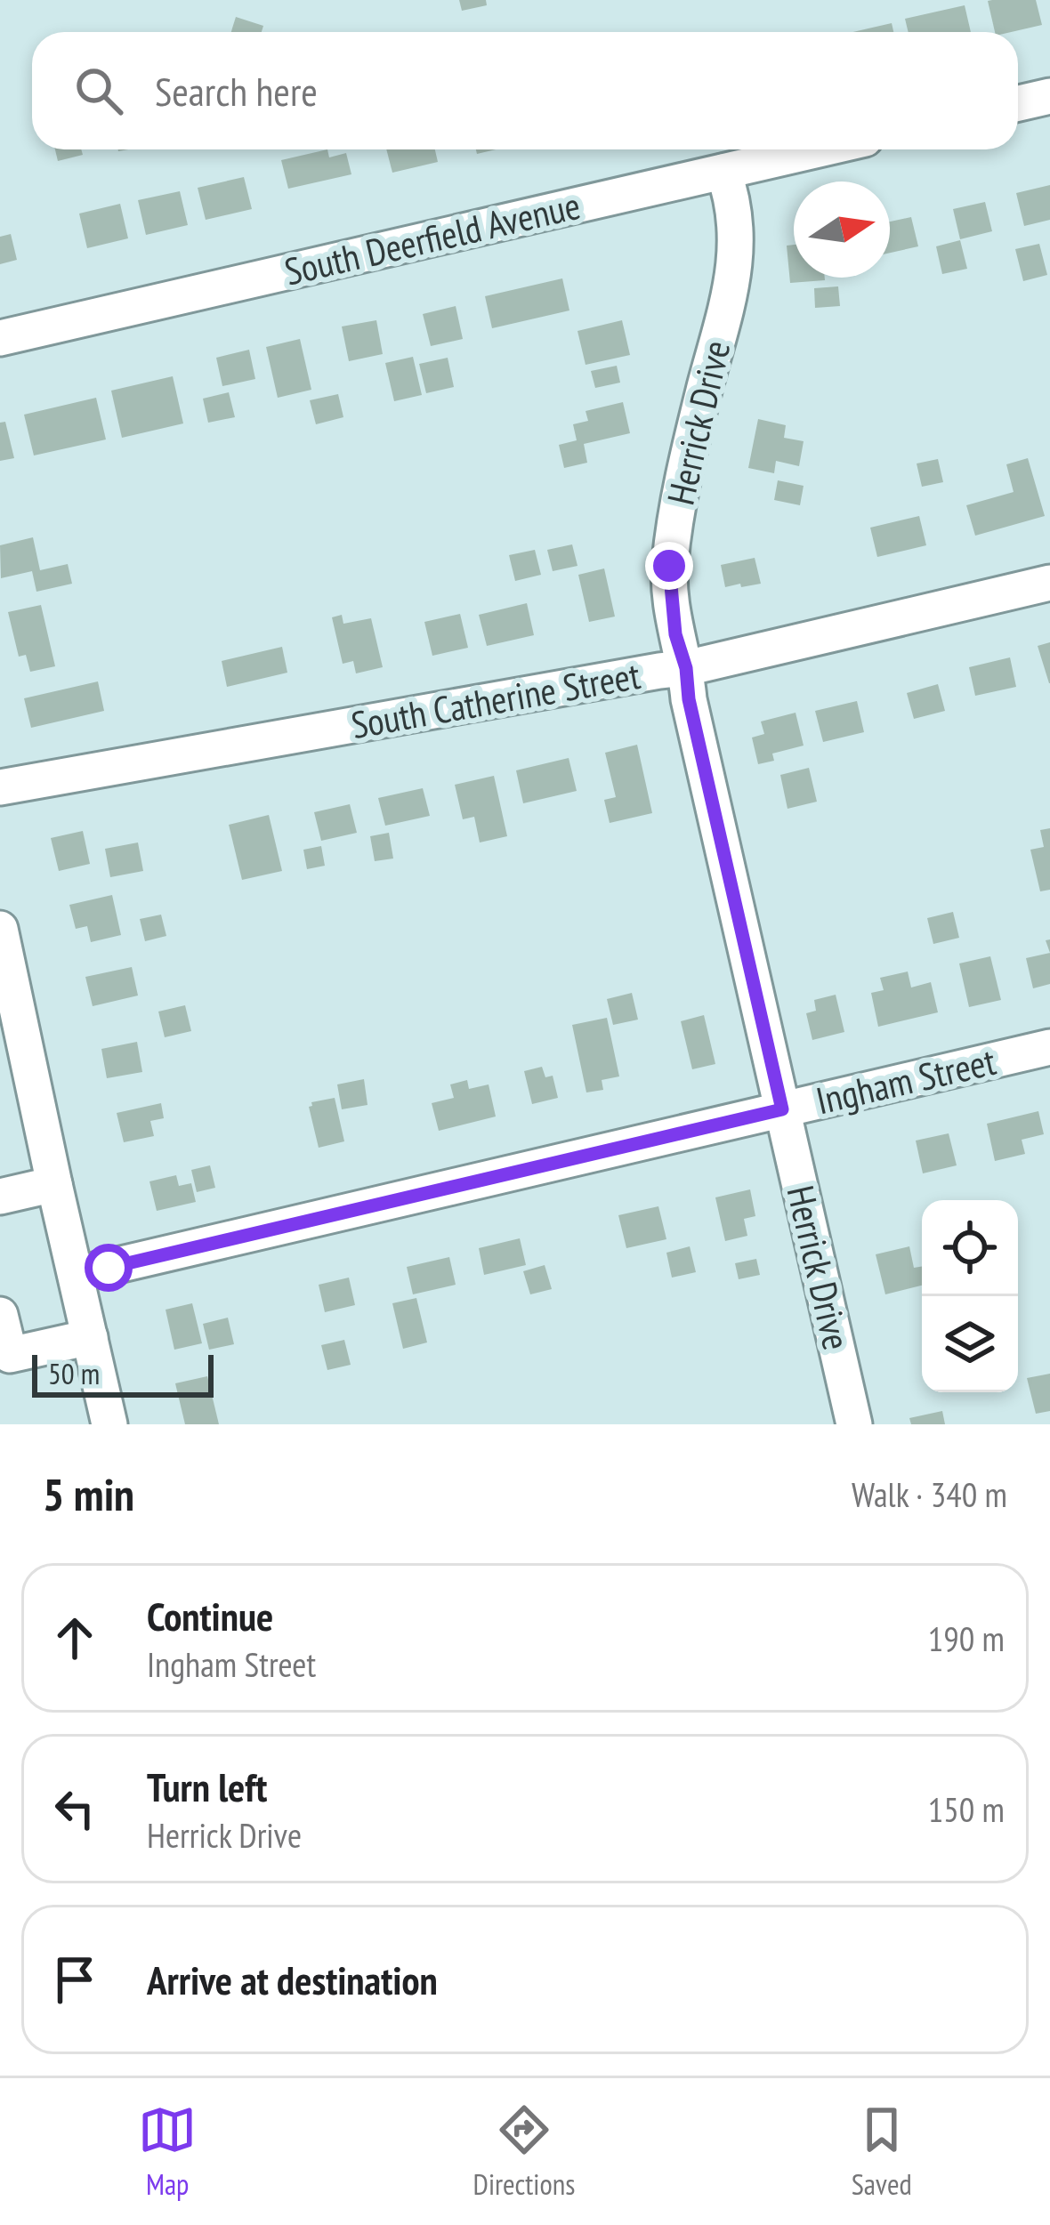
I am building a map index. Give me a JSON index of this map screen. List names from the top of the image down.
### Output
{
  "streets": {
    "street": [
      "South Deerfield Avenue",
      "Herrick Drive",
      "South Catherine Street",
      "Ingham Street"
    ]
  },
  "crossings": [
    ["South Deerfield Avenue", "Herrick Drive"],
    ["Herrick Drive", "South Catherine Street"],
    ["Herrick Drive", "Ingham Street"]
  ],
  "scale_bar": "50 m",
  "north": "right",
  "page": {
    "search": "Search here",
    "scale": "50 m",
    "heading": ["5 min", "Walk · 340 m"],
    "list": [
      ["Continue", "Ingham Street", "190 m"],
      ["Turn left", "Herrick Drive", "150 m"],
      "Arrive at destination"
    ],
    "nav": ["Map", "Directions", "Saved"]
  }
}
